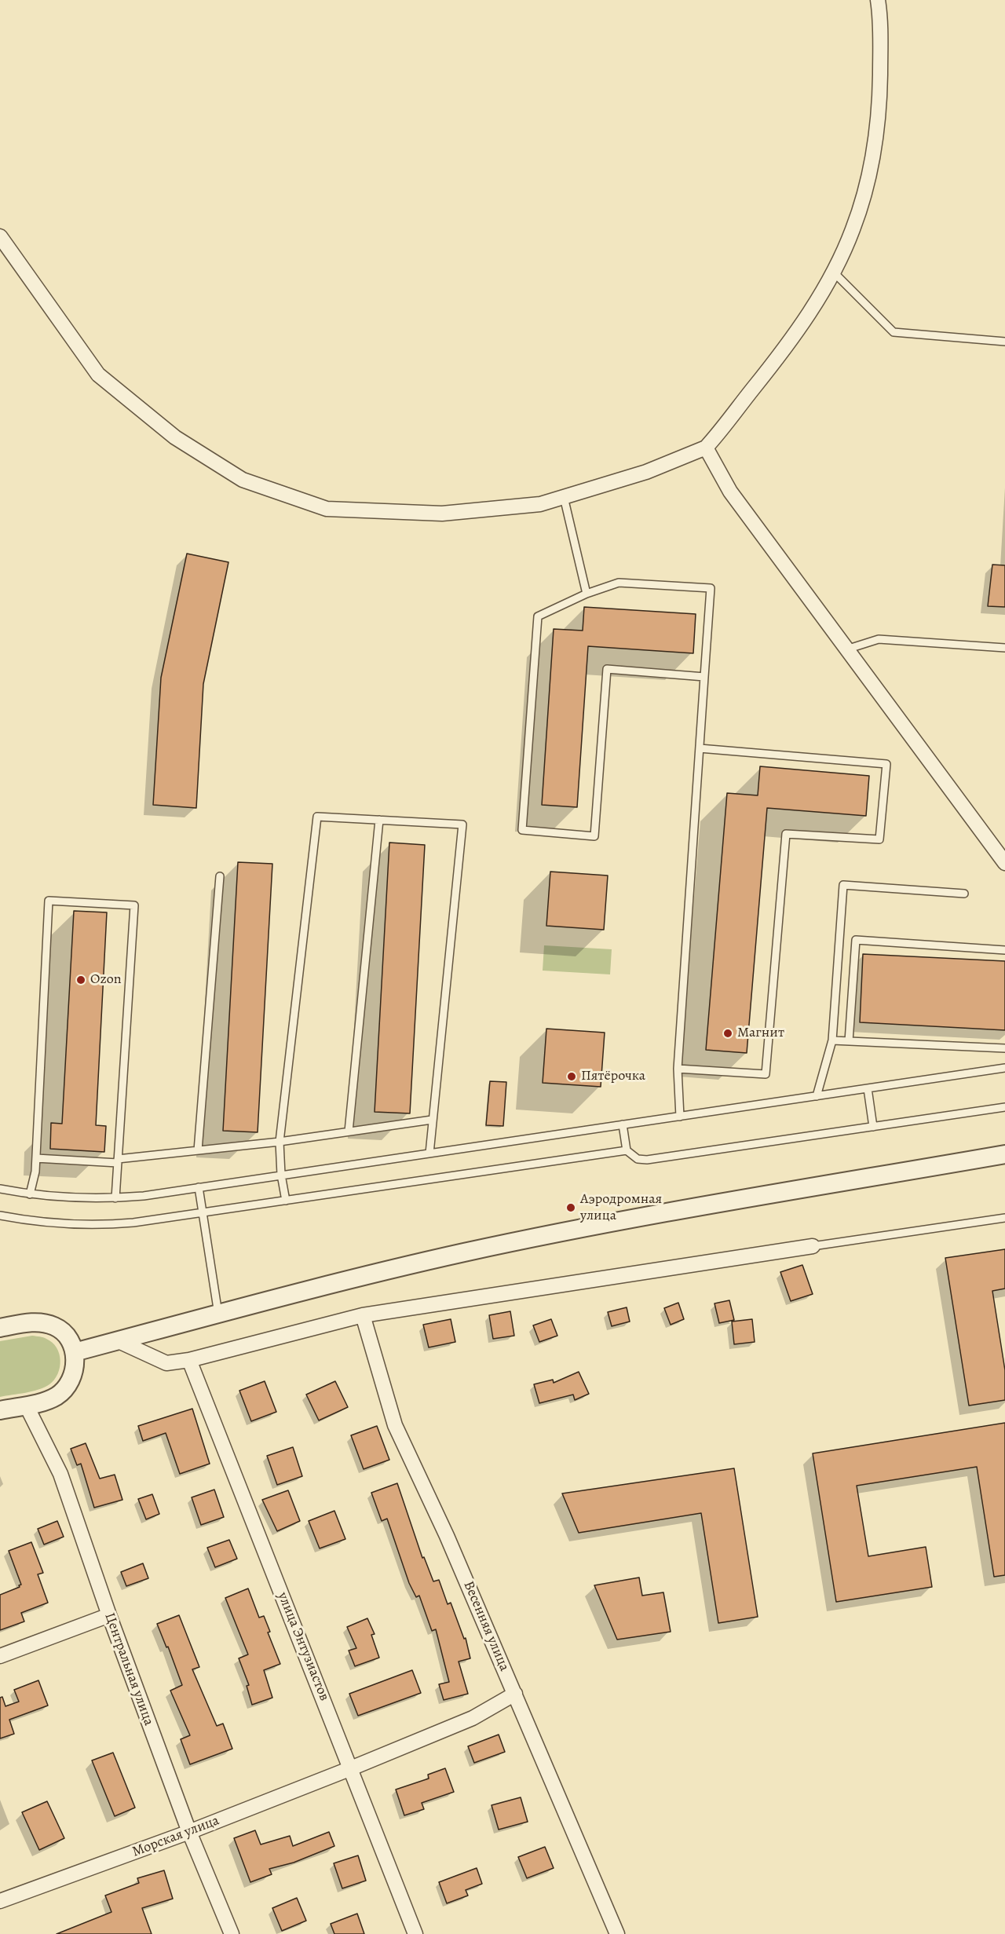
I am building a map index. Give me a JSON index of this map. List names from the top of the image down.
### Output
{
  "streets": {
    "street": [
      "Весенняя улица",
      "улица Энтузиастов",
      "Центральная улица",
      "Морская улица"
    ]
  },
  "crossings": [
    ["Весенняя улица", "Морская улица"],
    ["улица Энтузиастов", "Морская улица"],
    ["Центральная улица", "Морская улица"]
  ],
  "places": [
    "Ozon",
    "Магнит",
    "Пятёрочка",
    "Аэродромная улица"
  ]
}
